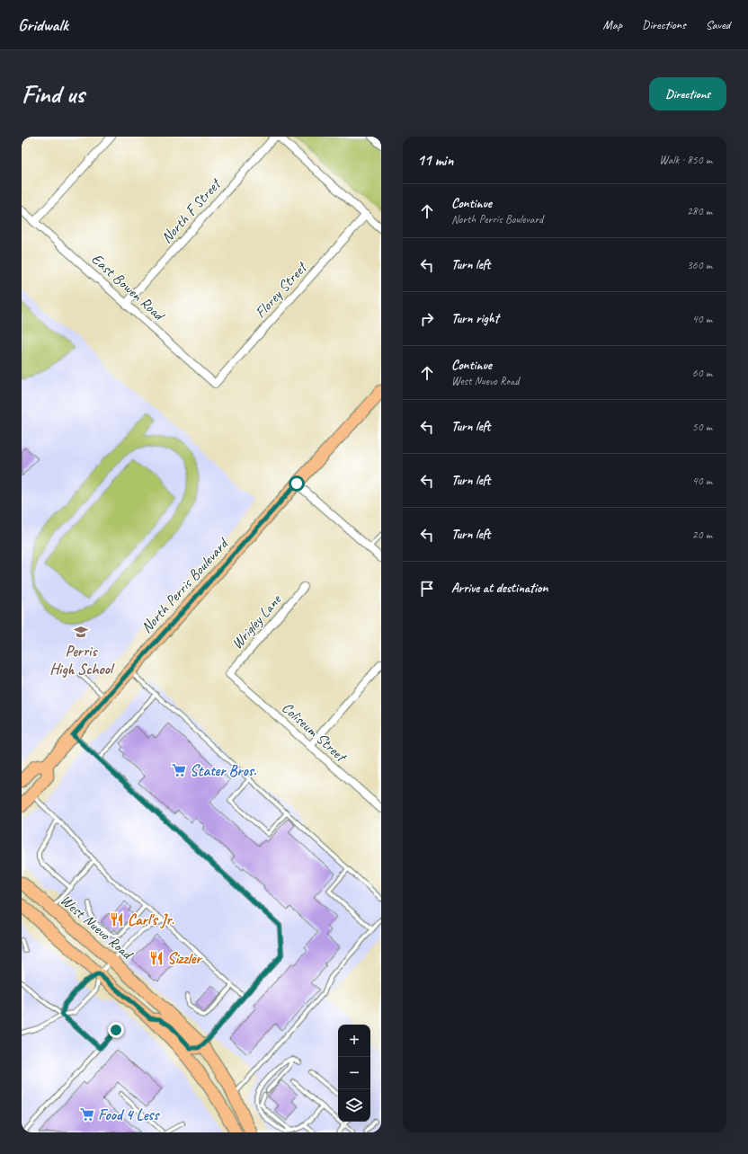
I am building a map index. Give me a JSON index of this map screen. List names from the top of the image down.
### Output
{
  "streets": {
    "main road": ["North Perris Boulevard", "West Nuevo Road"],
    "street": [
      "North F Street",
      "East Bowen Road",
      "Florey Street",
      "Wrigley Lane",
      "Coliseum Street"
    ]
  },
  "crossings": [
    ["North F Street", "East Bowen Road"],
    ["East Bowen Road", "Florey Street"],
    ["Wrigley Lane", "Coliseum Street"]
  ],
  "places": {
    "school or university": ["Perris High School"],
    "supermarket": ["Stater Bros.", "Food 4 Less"],
    "restaurant": ["Carl's Jr.", "Sizzler"]
  },
  "page": {
    "header": "Gridwalk",
    "nav": ["Map", "Directions", "Saved"],
    "buttons": "Directions",
    "title": "Find us",
    "heading": ["11 min", "Walk · 850 m"],
    "list": [
      ["Continue", "North Perris Boulevard", "280 m"],
      ["Turn left", "360 m"],
      ["Turn right", "40 m"],
      ["Continue", "West Nuevo Road", "60 m"],
      ["Turn left", "50 m"],
      ["Turn left", "40 m"],
      ["Turn left", "20 m"],
      "Arrive at destination"
    ],
    "map_buttons": ["+", "−"]
  }
}
